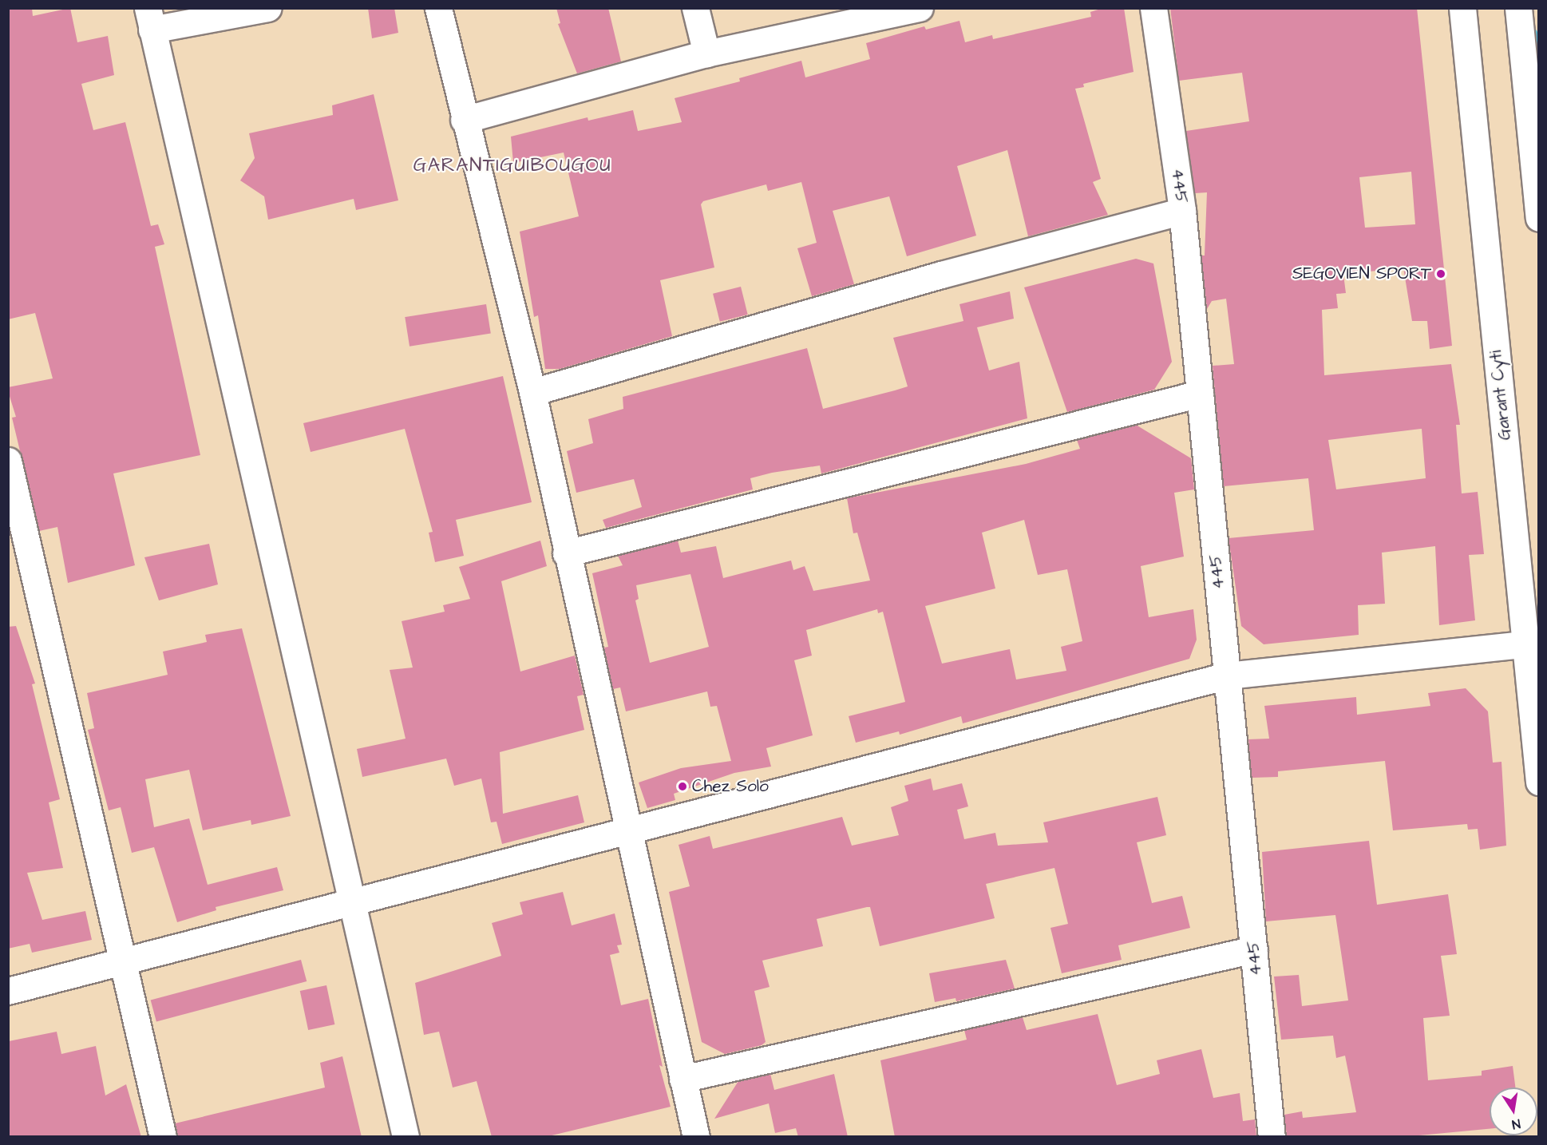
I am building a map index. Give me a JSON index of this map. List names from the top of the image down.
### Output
{
  "streets": {
    "street": ["445", "Garant Cyti"]
  },
  "districts": ["GARANTIGUIBOUGOU"],
  "places": ["SEGOVIEN SPORT", "Chez Solo"],
  "north": "bottom"
}
